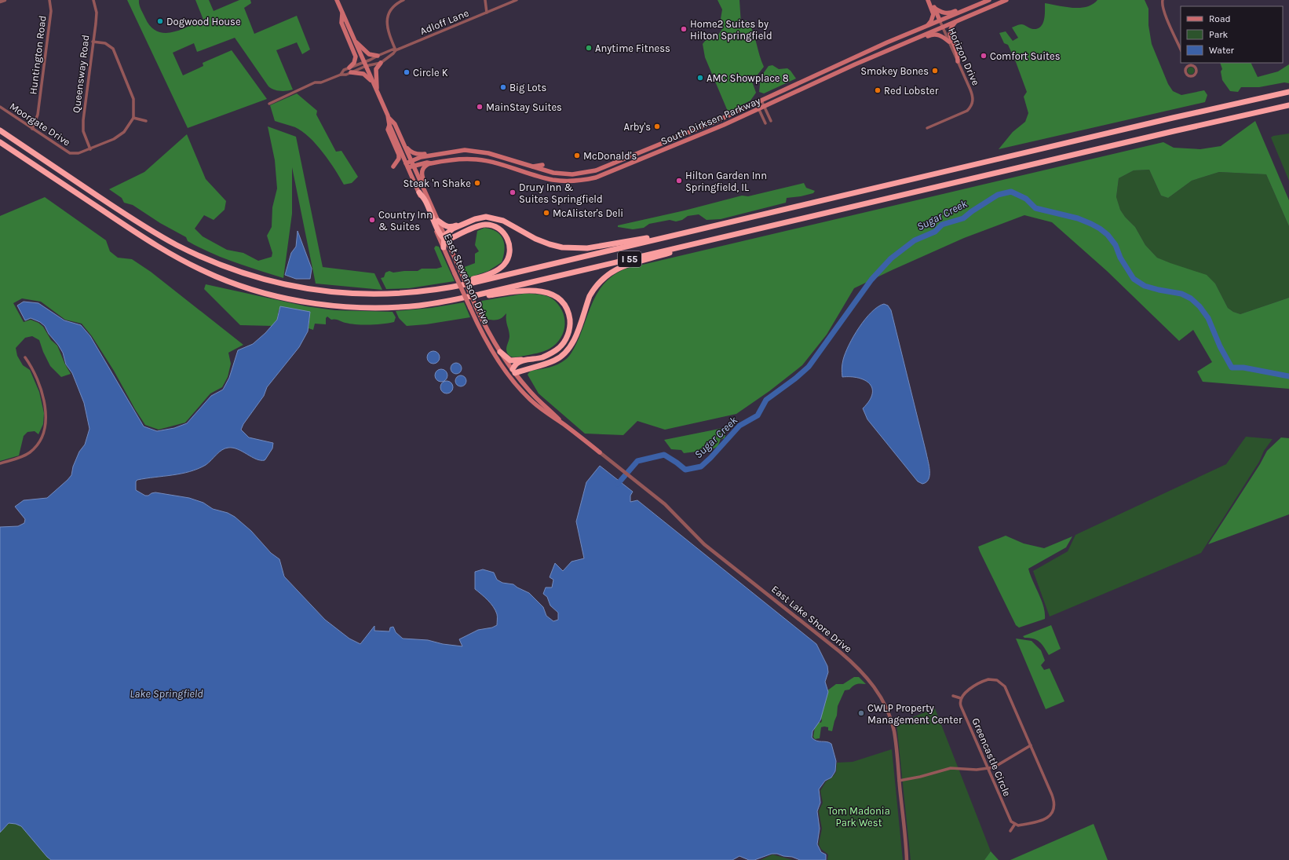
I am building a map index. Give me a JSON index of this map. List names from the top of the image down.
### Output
{
  "streets": {
    "highway": ["I 55"],
    "main road": ["South Dirksen Parkway", "East Stevenson Drive"],
    "street": [
      "Adloff Lane",
      "Huntington Road",
      "Horizon Drive",
      "Queensway Road",
      "Moorgate Drive",
      "East Lake Shore Drive",
      "Greencastle Circle"
    ]
  },
  "crossings": [
    ["Adloff Lane", "East Stevenson Drive"],
    ["Huntington Road", "Moorgate Drive"],
    ["Horizon Drive", "South Dirksen Parkway"],
    ["Queensway Road", "Moorgate Drive"],
    ["South Dirksen Parkway", "East Stevenson Drive"],
    ["East Stevenson Drive", "East Lake Shore Drive"]
  ],
  "water": ["Sugar Creek", "Lake Springfield"],
  "parks": ["Tom Madonia Park West"],
  "places": [
    "Dogwood House",
    "Home2 Suites by Hilton Springfield",
    "Anytime Fitness",
    "Comfort Suites",
    "Smokey Bones",
    "Circle K",
    "AMC Showplace 8",
    "Big Lots",
    "Red Lobster",
    "MainStay Suites",
    "Arby's",
    "McDonald's",
    "Hilton Garden Inn Springfield, IL",
    "Steak 'n Shake",
    "Drury Inn & Suites Springfield",
    "McAlister's Deli",
    "Country Inn & Suites",
    "CWLP Property Management Center"
  ],
  "legend": ["Road", "Park", "Water"]
}
